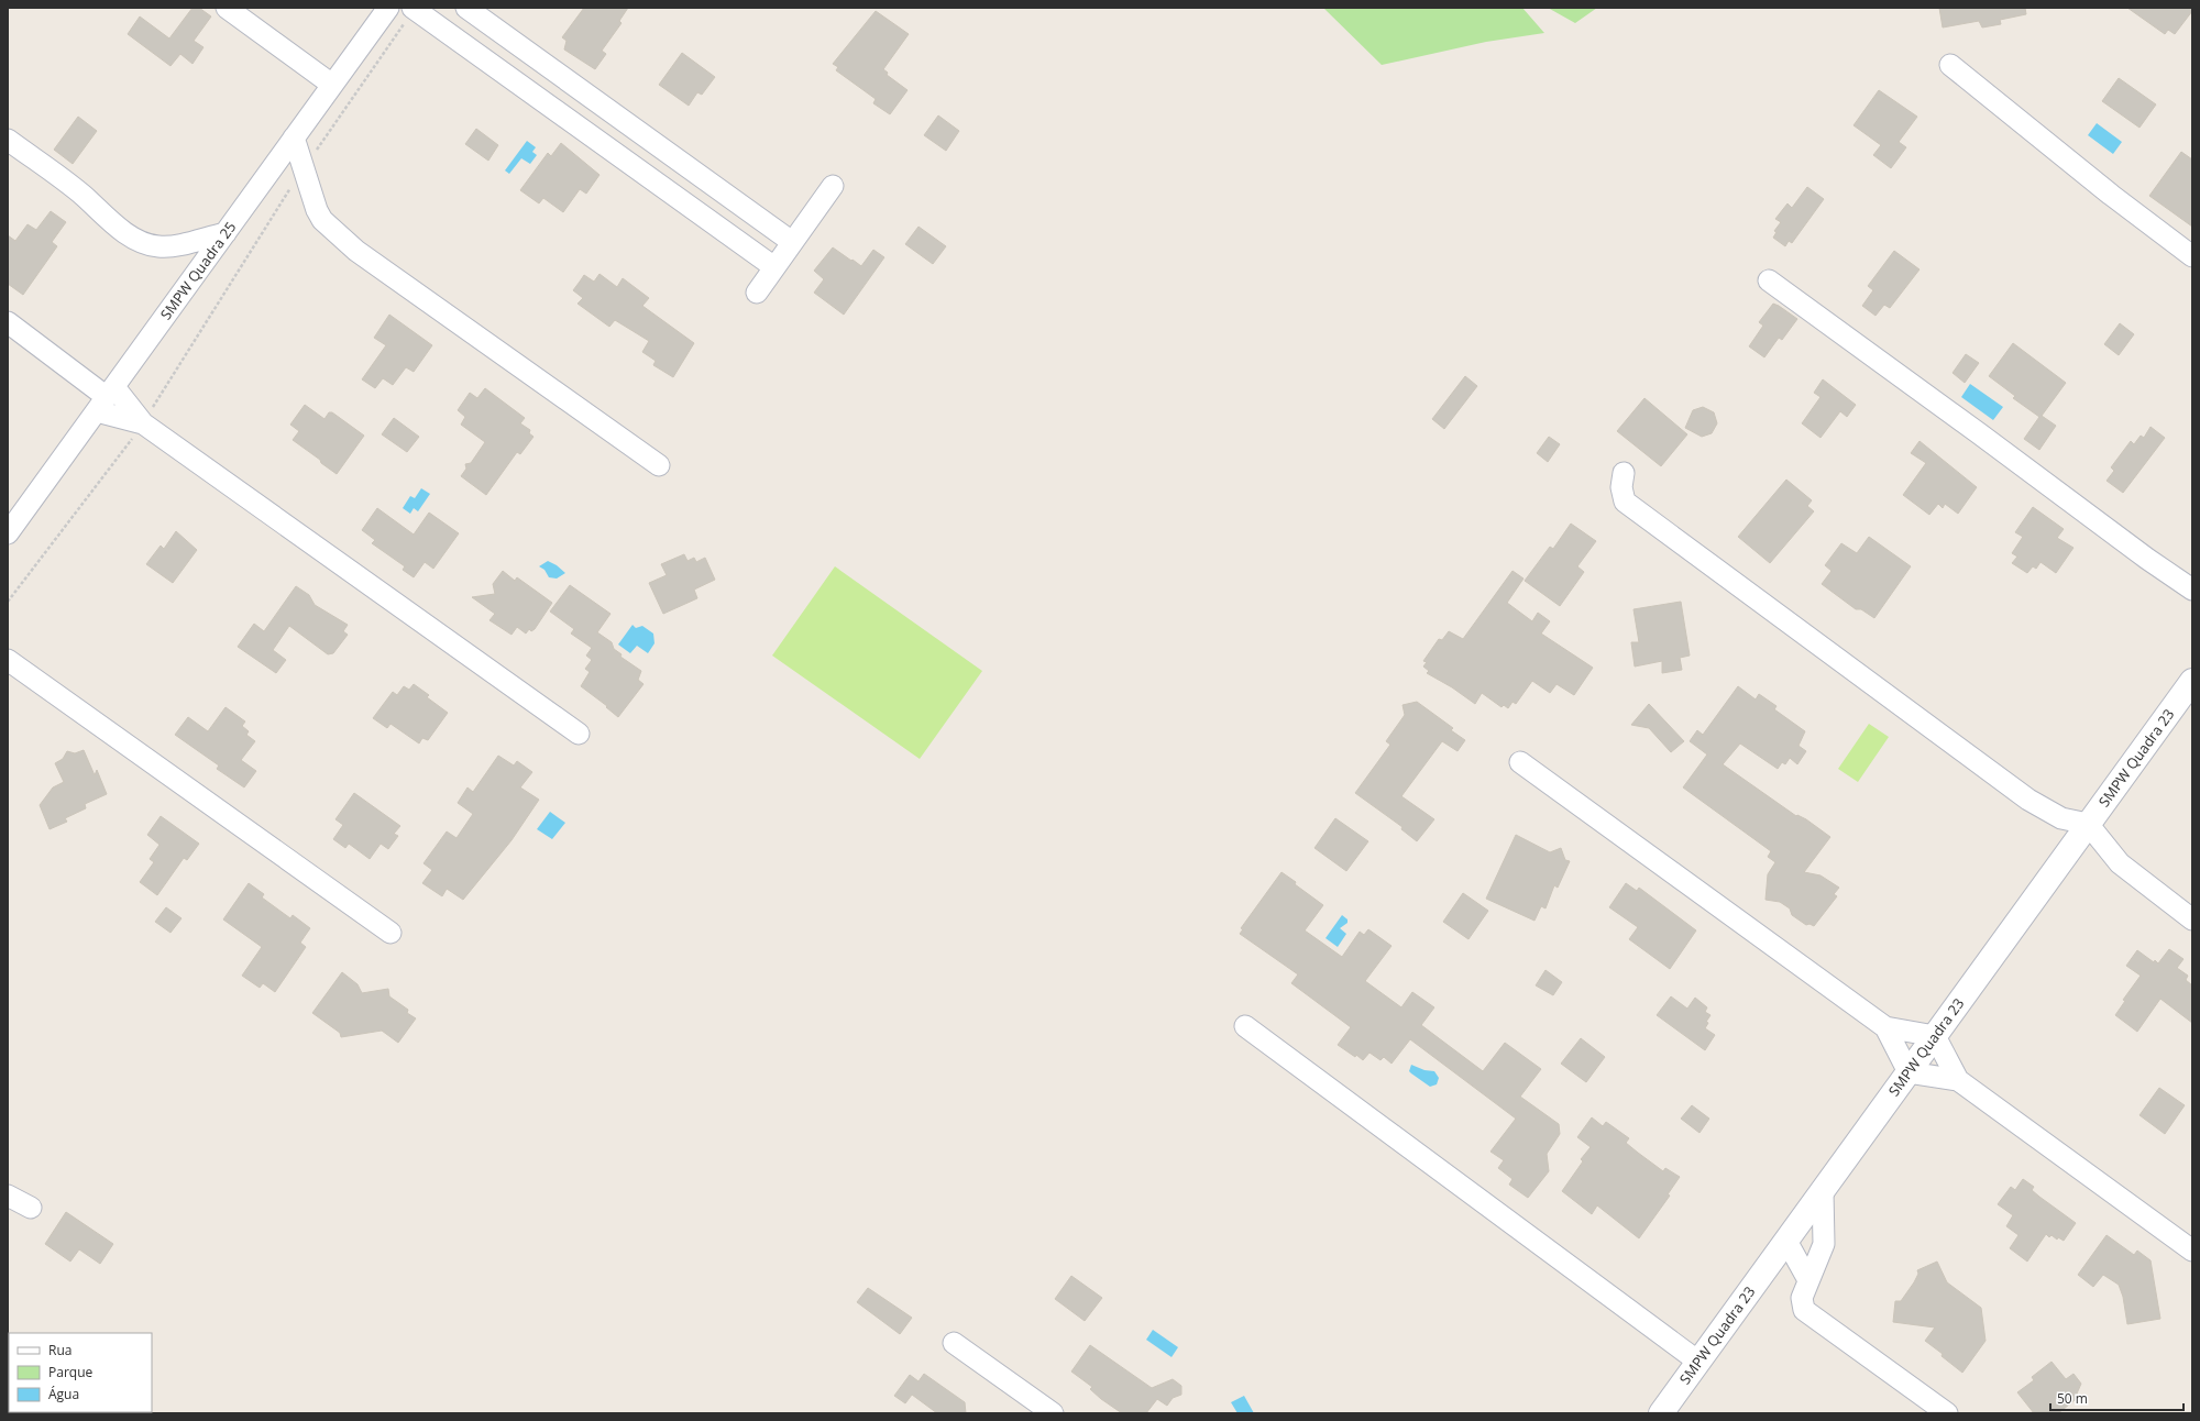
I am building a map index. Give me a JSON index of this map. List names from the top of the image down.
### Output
{
  "streets": {
    "street": ["SMPW Quadra 25", "SMPW Quadra 23"]
  },
  "legend": ["Rua", "Parque", "Água"],
  "scale_bar": "50 m"
}
